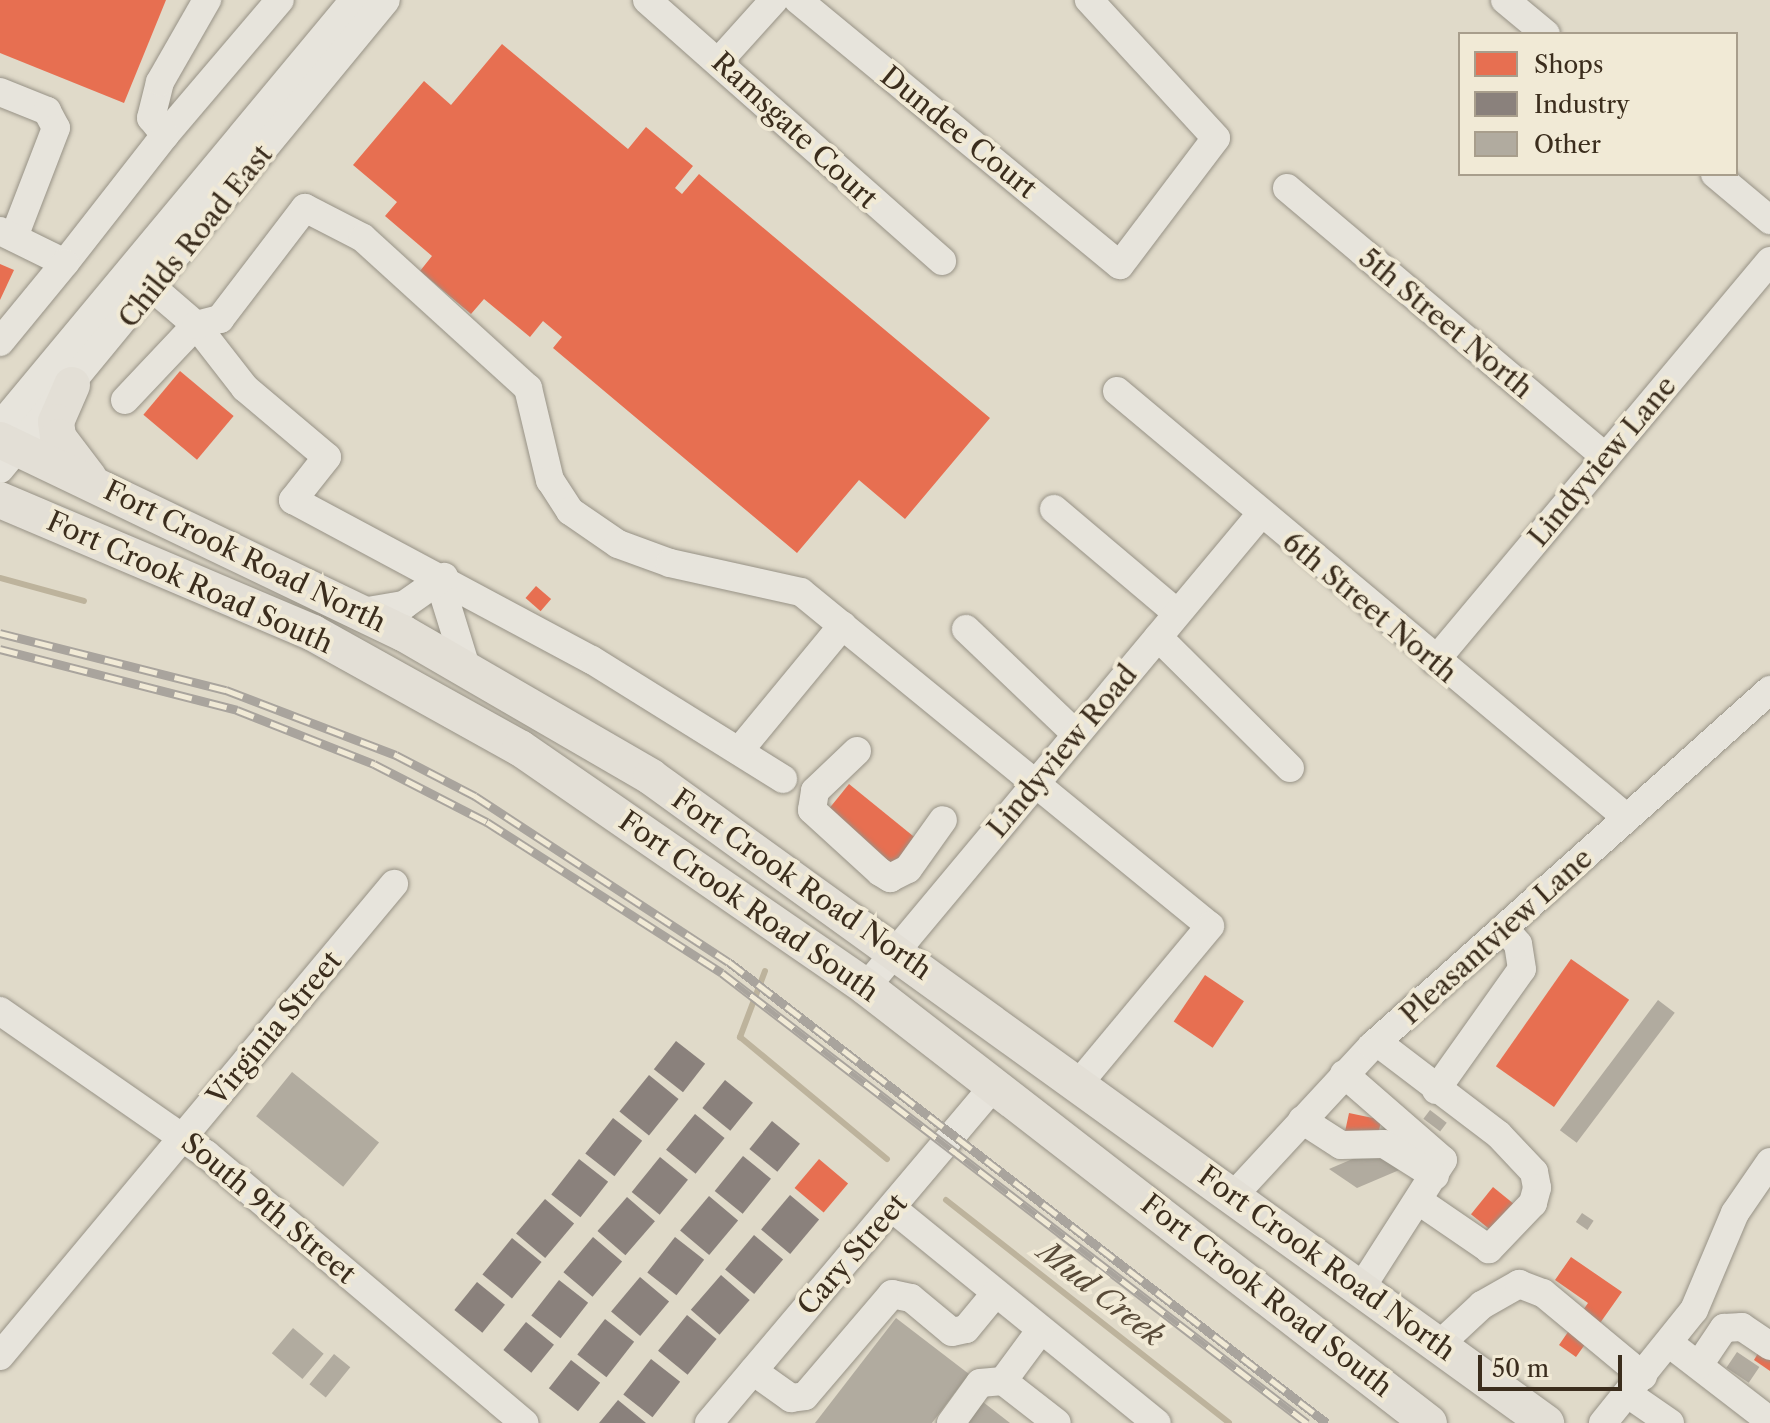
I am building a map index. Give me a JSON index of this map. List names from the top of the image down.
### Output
{
  "streets": {
    "main road": ["Fort Crook Road North", "Fort Crook Road South"],
    "street": [
      "Ramsgate Court",
      "Dundee Court",
      "Childs Road East",
      "5th Street North",
      "Lindyview Lane",
      "6th Street North",
      "Lindyview Road",
      "Pleasantview Lane",
      "Virginia Street",
      "South 9th Street",
      "Cary Street"
    ]
  },
  "crossings": [
    ["Childs Road East", "Fort Crook Road North"],
    ["5th Street North", "Lindyview Lane"],
    ["Lindyview Lane", "6th Street North"],
    ["Fort Crook Road North", "Lindyview Road"],
    ["Fort Crook Road North", "Pleasantview Lane"],
    ["Fort Crook Road South", "Lindyview Road"],
    ["Fort Crook Road South", "Cary Street"],
    ["6th Street North", "Lindyview Road"],
    ["6th Street North", "Pleasantview Lane"],
    ["Virginia Street", "South 9th Street"]
  ],
  "water": ["Mud Creek"],
  "legend": ["Shops", "Industry", "Other"],
  "scale_bar": "50 m"
}
